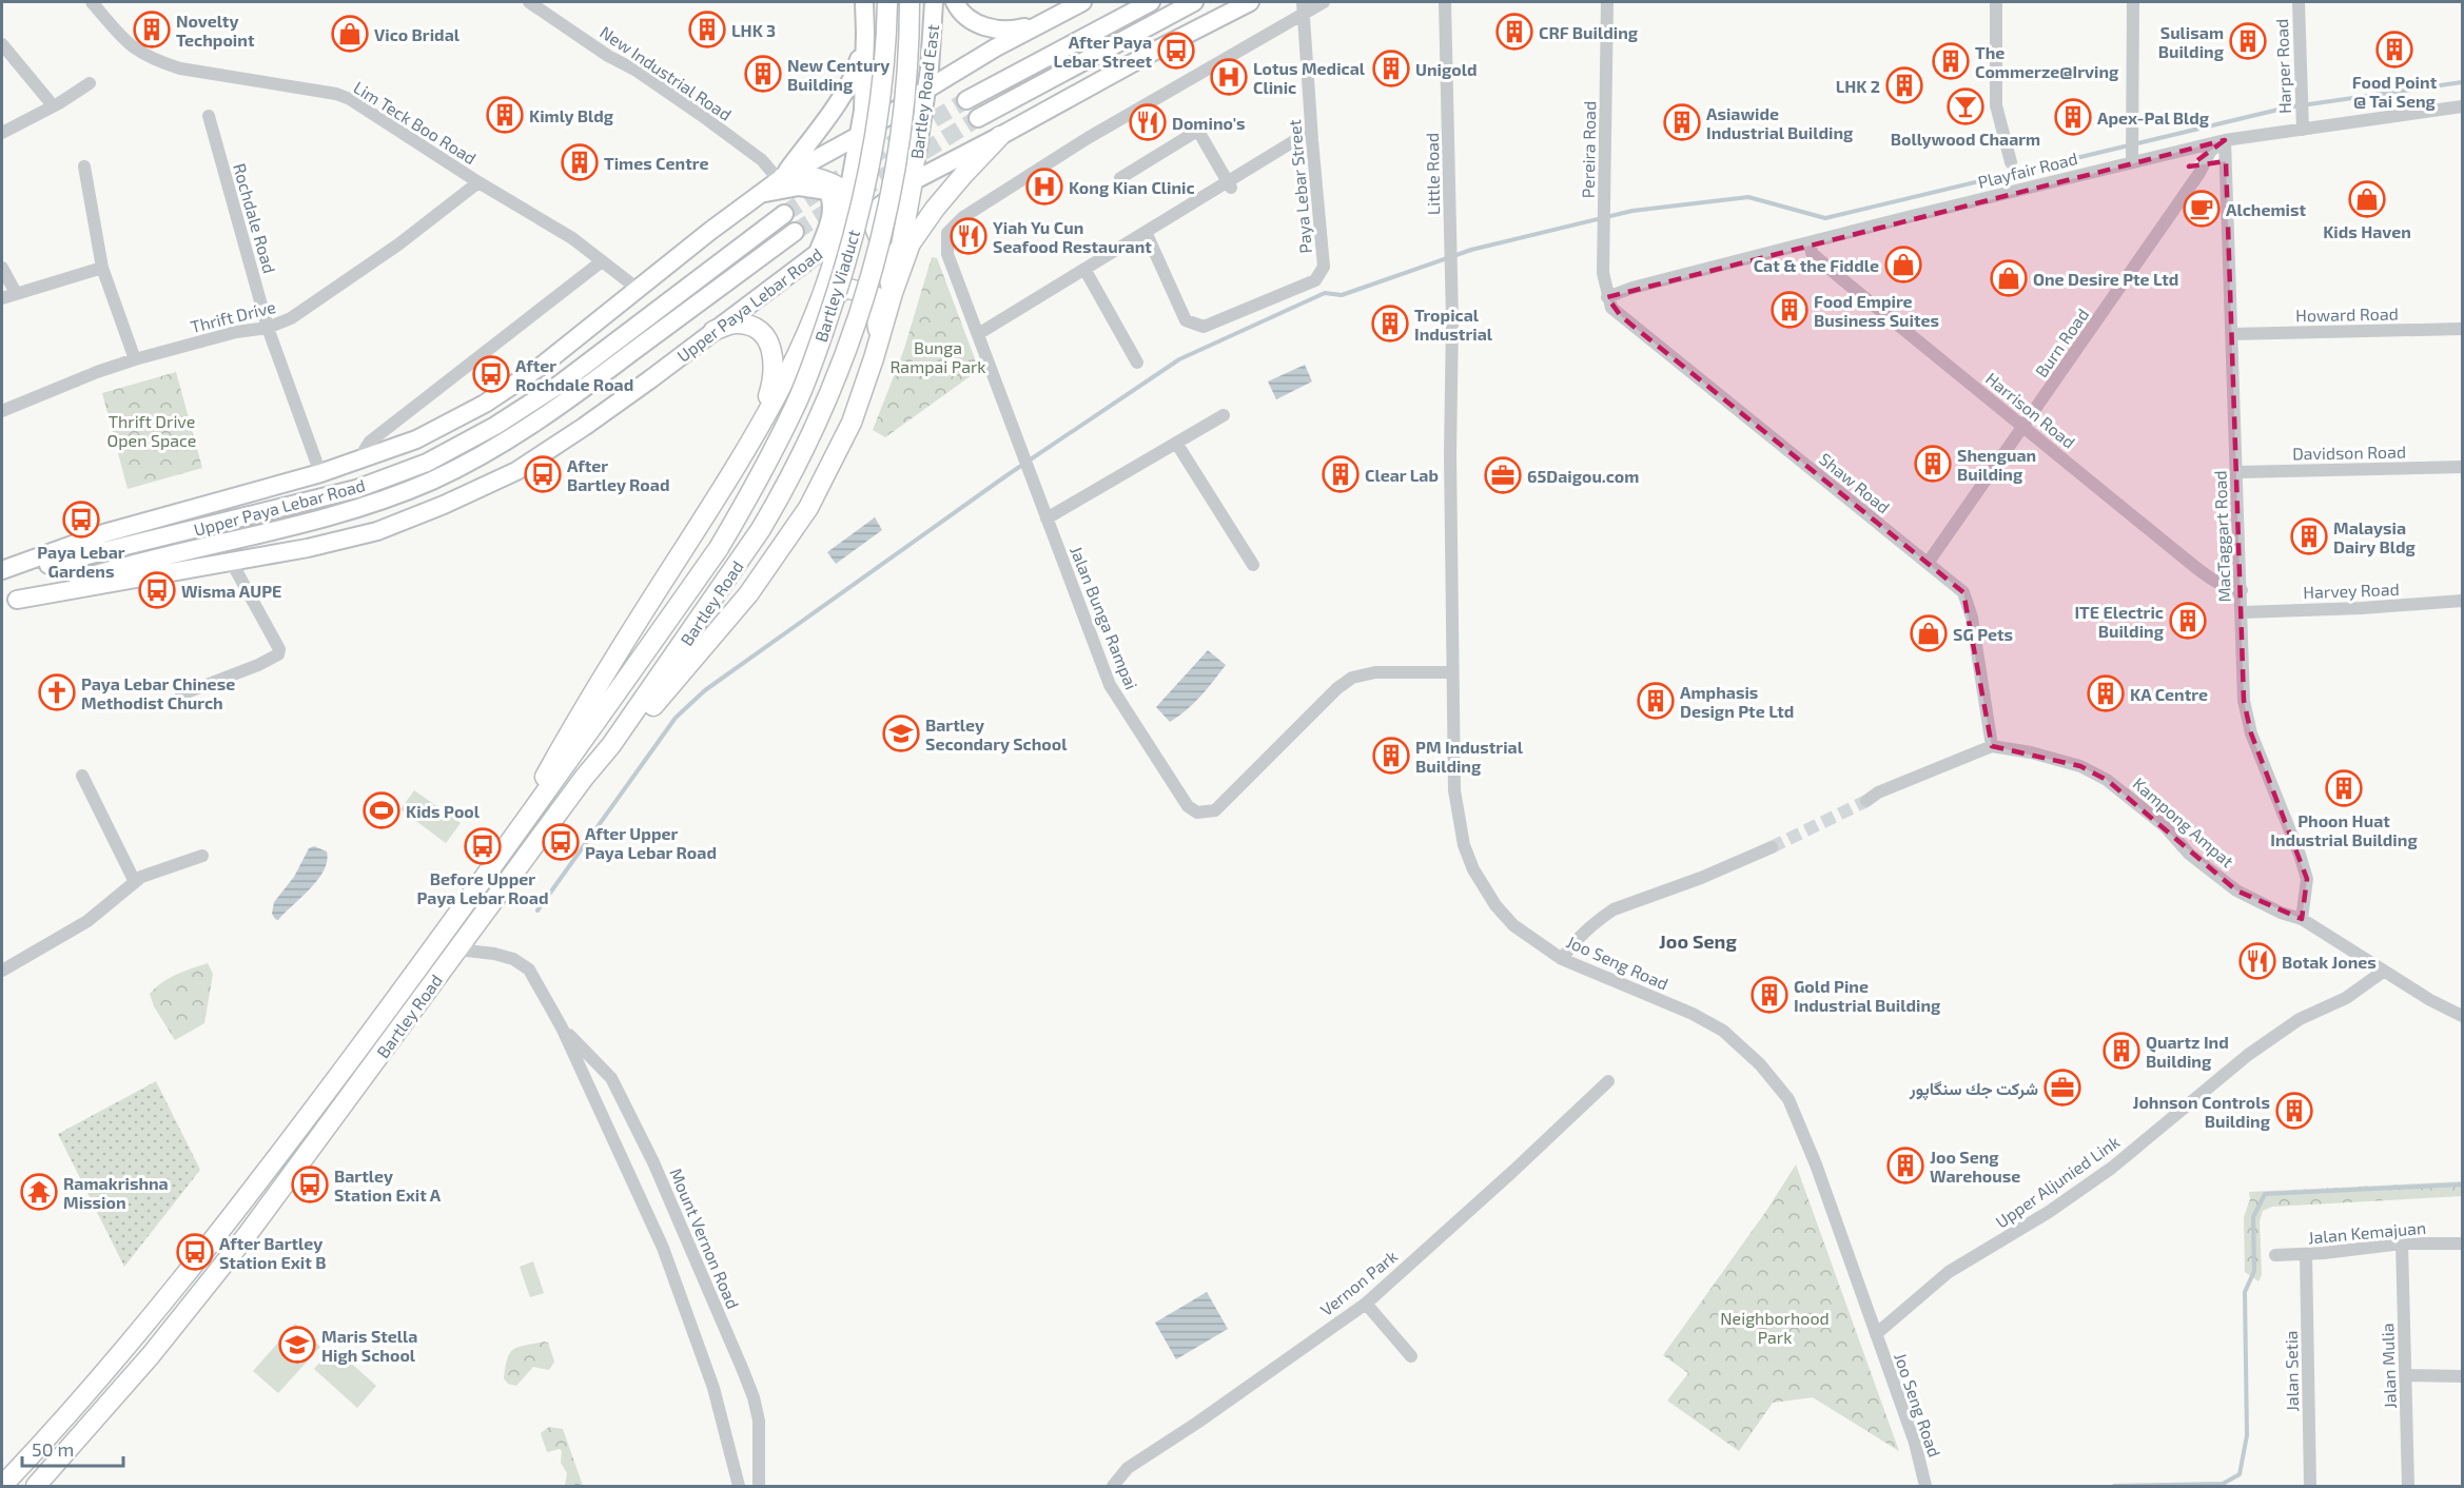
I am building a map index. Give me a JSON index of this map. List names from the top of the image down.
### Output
{
  "streets": {
    "highway": ["Bartley Viaduct", "Bartley Road"],
    "main road": ["Bartley Road East", "Upper Paya Lebar Road"],
    "street": [
      "Harper Road",
      "New Industrial Road",
      "Lim Teck Boo Road",
      "Pereira Road",
      "Playfair Road",
      "Little Road",
      "Paya Lebar Street",
      "Rochdale Road",
      "Howard Road",
      "Thrift Drive",
      "Burn Road",
      "Harrison Road",
      "Davidson Road",
      "Shaw Road",
      "MacTaggart Road",
      "Harvey Road",
      "Jalan Bunga Rampai",
      "Kampong Ampat",
      "Joo Seng Road",
      "Upper Aljunied Link",
      "Jalan Kemajuan",
      "Mount Vernon Road",
      "Vernon Park",
      "Jalan Mulia",
      "Jalan Setia"
    ]
  },
  "crossings": [
    ["Harper Road", "Playfair Road"],
    ["New Industrial Road", "Upper Paya Lebar Road"],
    ["Bartley Road East", "Upper Paya Lebar Road"],
    ["Lim Teck Boo Road", "Upper Paya Lebar Road"],
    ["Lim Teck Boo Road", "Thrift Drive"],
    ["Pereira Road", "Playfair Road"],
    ["Pereira Road", "Shaw Road"],
    ["Playfair Road", "Burn Road"],
    ["Playfair Road", "Harrison Road"],
    ["Playfair Road", "Shaw Road"],
    ["Playfair Road", "MacTaggart Road"],
    ["Little Road", "Joo Seng Road"],
    ["Paya Lebar Street", "Jalan Bunga Rampai"],
    ["Rochdale Road", "Upper Paya Lebar Road"],
    ["Rochdale Road", "Thrift Drive"],
    ["Bartley Viaduct", "Bartley Road"],
    ["Howard Road", "MacTaggart Road"],
    ["Burn Road", "Harrison Road"],
    ["Burn Road", "Shaw Road"],
    ["Burn Road", "MacTaggart Road"],
    ["Harrison Road", "MacTaggart Road"],
    ["Davidson Road", "MacTaggart Road"],
    ["Shaw Road", "Kampong Ampat"],
    ["MacTaggart Road", "Harvey Road"],
    ["MacTaggart Road", "Kampong Ampat"],
    ["Bartley Road", "Mount Vernon Road"],
    ["Jalan Bunga Rampai", "Joo Seng Road"],
    ["Kampong Ampat", "Upper Aljunied Link"],
    ["Joo Seng Road", "Upper Aljunied Link"],
    ["Jalan Kemajuan", "Jalan Mulia"],
    ["Jalan Kemajuan", "Jalan Setia"]
  ],
  "districts": ["Joo Seng"],
  "parks": ["Bunga Rampai Park", "Thrift Drive Open Space", "Neighborhood Park"],
  "places": {
    "building": [
      "Novelty Techpoint",
      "LHK 3",
      "CRF Building",
      "Sulisam Building",
      "Food Point @ Tai Seng",
      "The Commerze@Irving",
      "Unigold",
      "New Century Building",
      "LHK 2",
      "Kimly Bldg",
      "Apex-Pal Bldg",
      "Asiawide Industrial Building",
      "Times Centre",
      "Food Empire Business Suites",
      "Tropical Industrial",
      "Shenguan Building",
      "Clear Lab",
      "Malaysia Dairy Bldg",
      "ITE Electric Building",
      "KA Centre",
      "Amphasis Design Pte Ltd",
      "PM Industrial Building",
      "Phoon Huat Industrial Building",
      "Gold Pine Industrial Building",
      "Quartz Ind Building",
      "Johnson Controls Building",
      "Joo Seng Warehouse"
    ],
    "shop": [
      "Vico Bridal",
      "Kids Haven",
      "Cat & the Fiddle",
      "One Desire Pte Ltd",
      "SG Pets"
    ],
    "bus stop": [
      "After Paya Lebar Street",
      "After Rochdale Road",
      "After Bartley Road",
      "Paya Lebar Gardens",
      "Wisma AUPE",
      "After Upper Paya Lebar Road",
      "Before Upper Paya Lebar Road",
      "Bartley Station Exit A",
      "After Bartley Station Exit B"
    ],
    "hospital": ["Lotus Medical Clinic", "Kong Kian Clinic"],
    "bar": ["Bollywood Chaarm"],
    "restaurant": ["Domino's", "Yiah Yu Cun Seafood Restaurant", "Botak Jones"],
    "cafe": ["Alchemist"],
    "office": ["65Daigou.com", "شركت جك سنگاپور"],
    "church": ["Paya Lebar Chinese Methodist Church"],
    "school or university": ["Bartley Secondary School", "Maris Stella High School"],
    "sports": ["Kids Pool"],
    "temple": ["Ramakrishna Mission"]
  },
  "scale_bar": "50 m"
}
